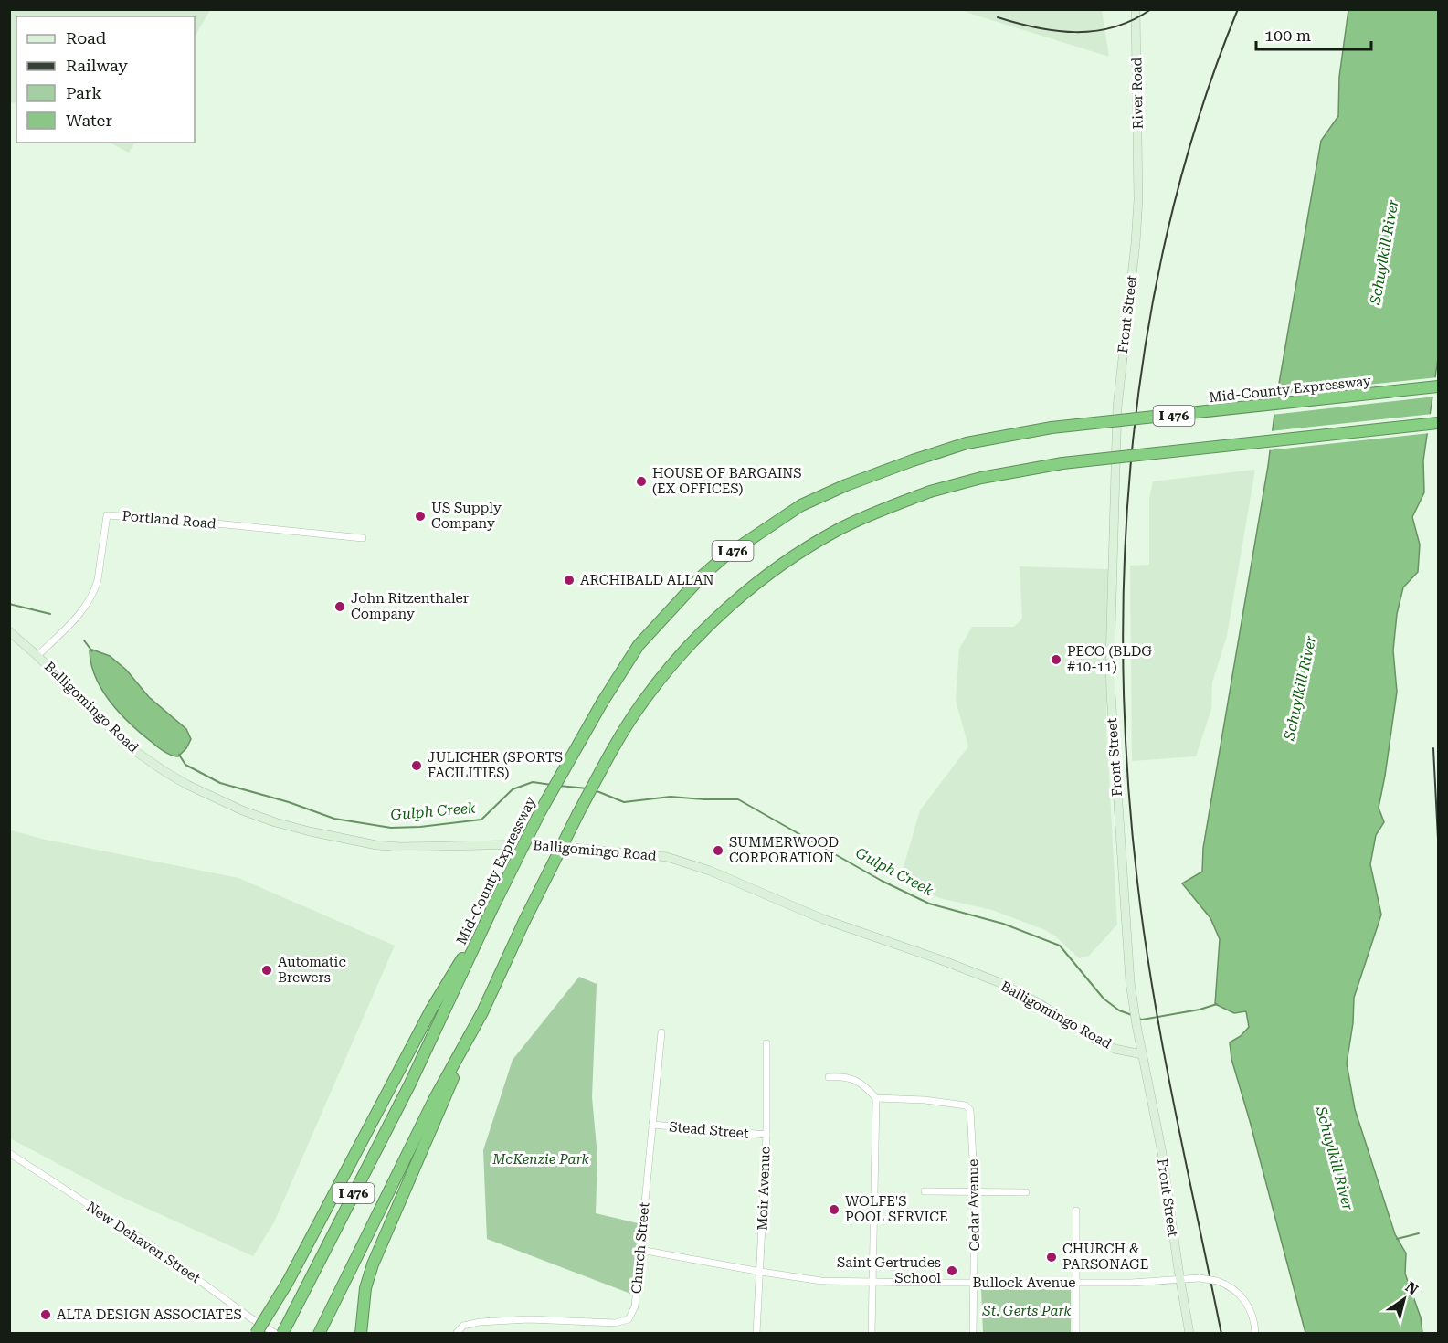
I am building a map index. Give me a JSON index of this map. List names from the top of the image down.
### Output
{
  "streets": {
    "highway": ["Mid-County Expressway", "I 476"],
    "main road": ["River Road", "Front Street", "Balligomingo Road"],
    "street": [
      "Portland Road",
      "Stead Street",
      "Moir Avenue",
      "Cedar Avenue",
      "New Dehaven Street",
      "Church Street",
      "Bullock Avenue"
    ]
  },
  "crossings": [
    ["River Road", "Front Street"],
    ["Front Street", "Balligomingo Road"],
    ["Front Street", "Bullock Avenue"],
    ["Portland Road", "Balligomingo Road"],
    ["Stead Street", "Moir Avenue"],
    ["Stead Street", "Church Street"],
    ["Moir Avenue", "Bullock Avenue"],
    ["Cedar Avenue", "Bullock Avenue"],
    ["Church Street", "Bullock Avenue"]
  ],
  "water": ["Schuylkill River", "Gulph Creek"],
  "parks": ["McKenzie Park", "St. Gerts Park"],
  "places": [
    "HOUSE OF BARGAINS (EX OFFICES)",
    "US Supply Company",
    "ARCHIBALD ALLAN",
    "John Ritzenthaler Company",
    "PECO (BLDG #10-11)",
    "JULICHER (SPORTS FACILITIES)",
    "SUMMERWOOD CORPORATION",
    "Automatic Brewers",
    "WOLFE'S POOL SERVICE",
    "CHURCH & PARSONAGE",
    "Saint Gertrudes School",
    "ALTA DESIGN ASSOCIATES"
  ],
  "legend": [
    "Road",
    "Railway",
    "Park",
    "Water"
  ],
  "scale_bar": "100 m",
  "north": "top right"
}
